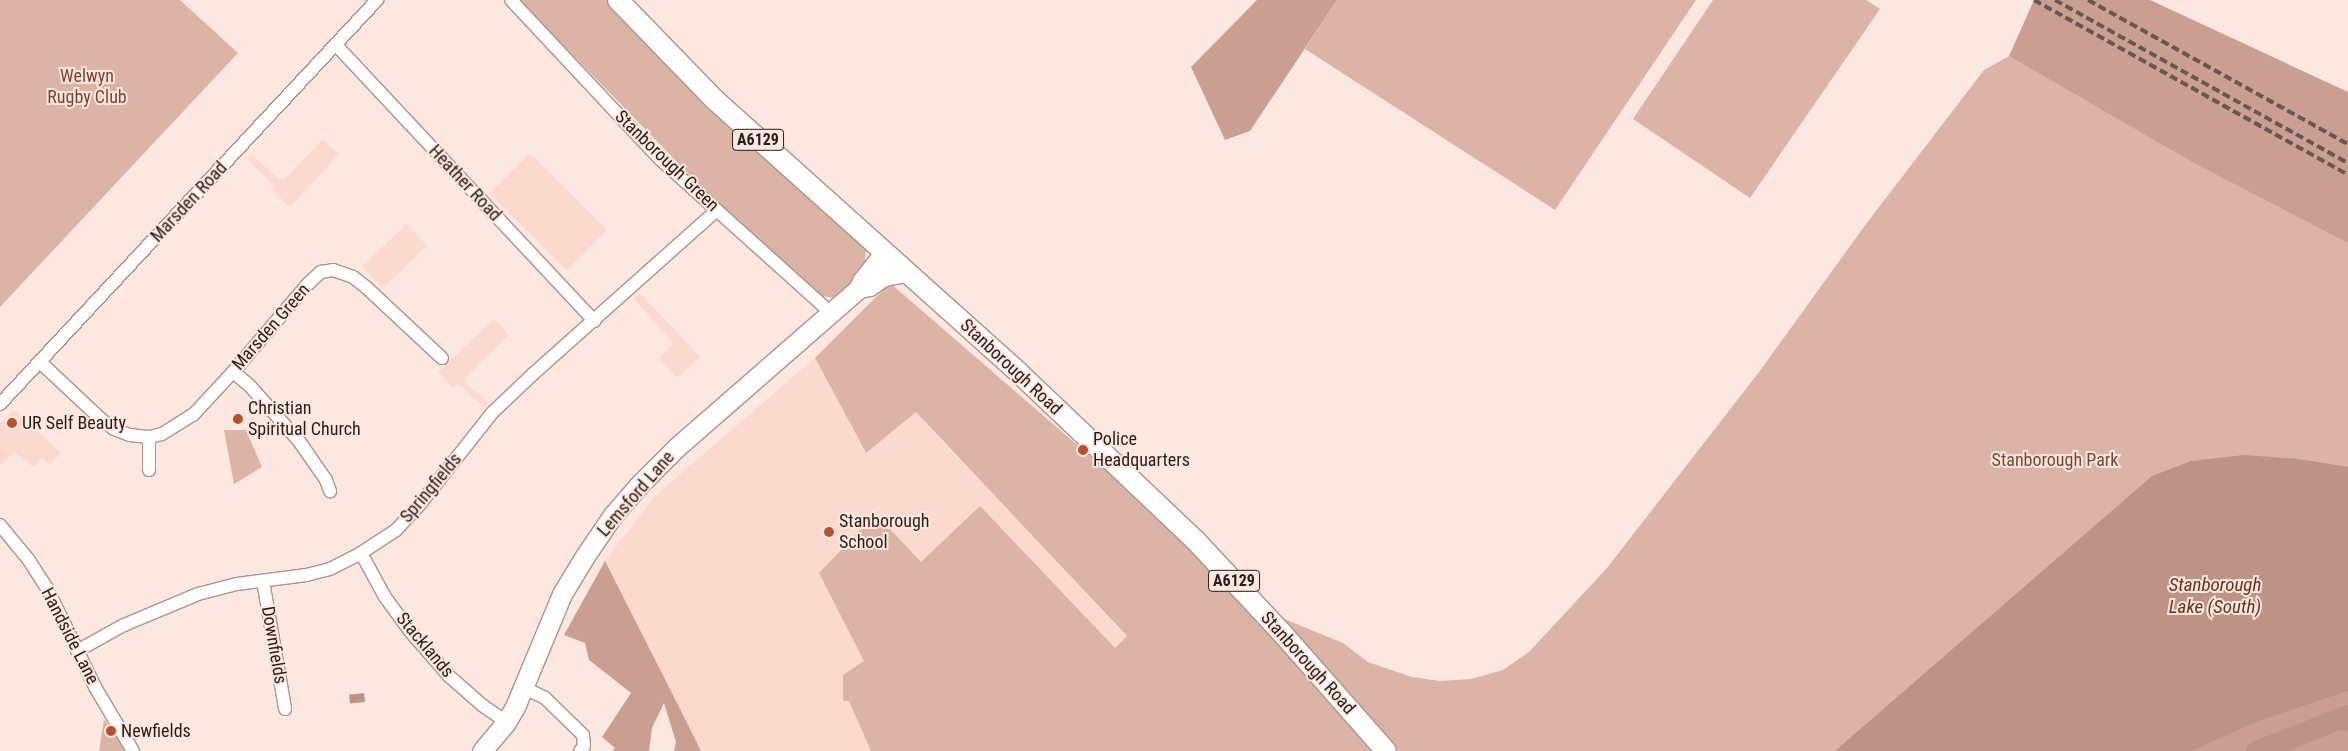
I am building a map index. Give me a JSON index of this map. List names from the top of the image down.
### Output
{
  "streets": {
    "main road": ["A6129", "Stanborough Road"],
    "street": [
      "Stanborough Green",
      "Heather Road",
      "Marsden Road",
      "Marsden Green",
      "Springfields",
      "Lemsford Lane",
      "Handside Lane",
      "Downfields",
      "Stacklands"
    ]
  },
  "crossings": [
    ["Stanborough Green", "Springfields"],
    ["Stanborough Green", "Lemsford Lane"],
    ["Heather Road", "Marsden Road"],
    ["Heather Road", "Springfields"],
    ["Stanborough Road", "Lemsford Lane"],
    ["Springfields", "Handside Lane"],
    ["Springfields", "Downfields"],
    ["Springfields", "Stacklands"],
    ["Lemsford Lane", "Stacklands"]
  ],
  "water": ["Stanborough Lake (South)"],
  "parks": ["Welwyn Rugby Club", "Stanborough Park"],
  "places": [
    "Christian Spiritual Church",
    "UR Self Beauty",
    "Police Headquarters",
    "Stanborough School",
    "Newfields"
  ]
}
